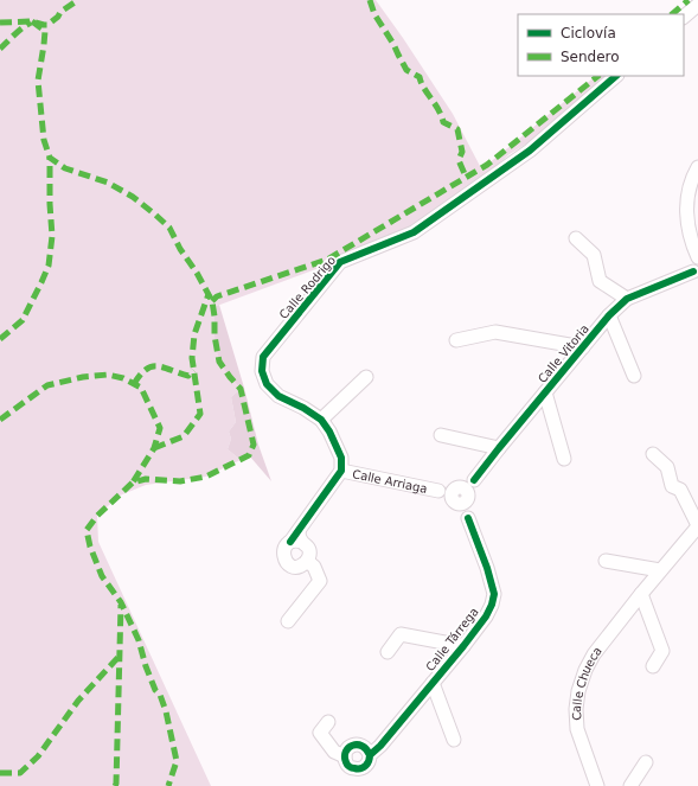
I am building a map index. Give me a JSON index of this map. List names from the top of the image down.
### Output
{
  "streets": {
    "street": [
      "Calle Rodrigo",
      "Calle Vitoria",
      "Calle Arriaga",
      "Calle Tárrega",
      "Calle Chueca"
    ]
  },
  "crossings": [
    ["Calle Rodrigo", "Calle Arriaga"],
    ["Calle Vitoria", "Calle Arriaga"],
    ["Calle Vitoria", "Calle Tárrega"],
    ["Calle Arriaga", "Calle Tárrega"]
  ],
  "legend": ["Ciclovía", "Sendero"]
}
